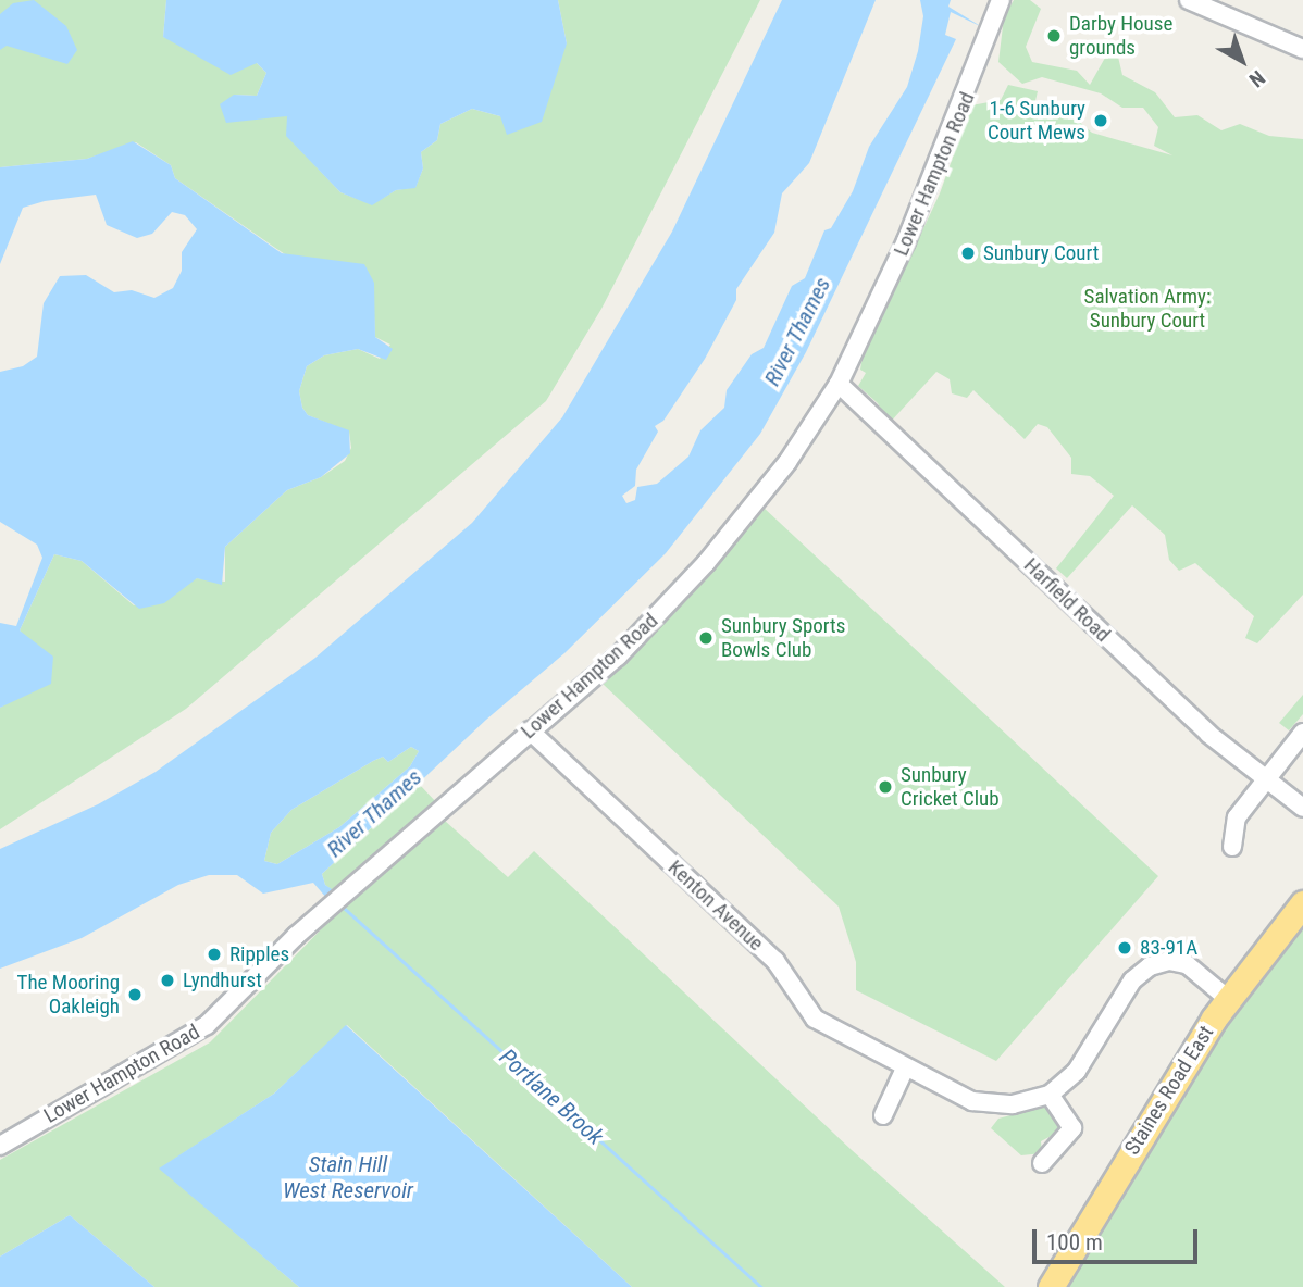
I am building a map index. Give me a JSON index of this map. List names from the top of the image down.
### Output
{
  "streets": {
    "highway": ["Staines Road East"],
    "street": ["Lower Hampton Road", "Harfield Road", "Kenton Avenue"]
  },
  "crossings": [
    ["Lower Hampton Road", "Harfield Road"],
    ["Lower Hampton Road", "Kenton Avenue"]
  ],
  "water": ["River Thames", "Portlane Brook", "Stain Hill West Reservoir"],
  "parks": ["Salvation Army: Sunbury Court"],
  "places": [
    "Darby House grounds",
    "1-6 Sunbury Court Mews",
    "Sunbury Court",
    "Sunbury Sports Bowls Club",
    "Sunbury Cricket Club",
    "83-91A",
    "Ripples",
    "Lyndhurst",
    "The Mooring Oakleigh"
  ],
  "scale_bar": "100 m",
  "north": "bottom right"
}
